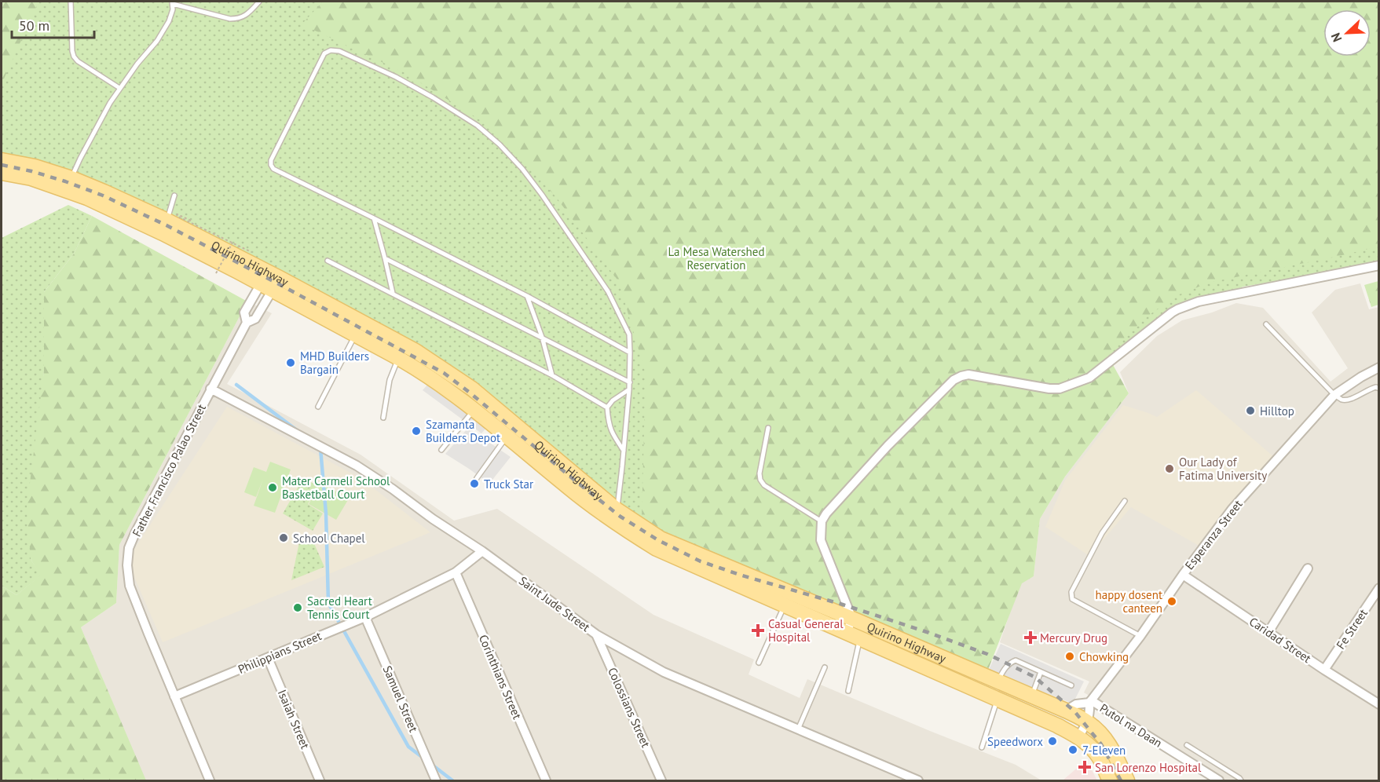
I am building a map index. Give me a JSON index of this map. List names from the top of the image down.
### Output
{
  "streets": {
    "main road": ["Quirino Highway"],
    "street": [
      "Father Francisco Palao Street",
      "Esperanza Street",
      "Saint Jude Street",
      "Fe Street",
      "Caridad Street",
      "Philippians Street",
      "Corinthians Street",
      "Samuel Street",
      "Colossians Street",
      "Isaiah Street",
      "Putol na Daan"
    ]
  },
  "crossings": [
    ["Quirino Highway", "Father Francisco Palao Street"],
    ["Father Francisco Palao Street", "Saint Jude Street"],
    ["Father Francisco Palao Street", "Philippians Street"],
    ["Esperanza Street", "Caridad Street"],
    ["Esperanza Street", "Putol na Daan"],
    ["Saint Jude Street", "Philippians Street"],
    ["Saint Jude Street", "Colossians Street"],
    ["Fe Street", "Caridad Street"],
    ["Philippians Street", "Corinthians Street"],
    ["Philippians Street", "Samuel Street"],
    ["Philippians Street", "Isaiah Street"]
  ],
  "parks": ["La Mesa Watershed Reservation"],
  "places": {
    "other": [
      "MHD Builders Bargain",
      "Hilltop",
      "Szamanta Builders Depot",
      "Our Lady of Fatima University",
      "Truck Star",
      "Mater Carmeli School Basketball Court",
      "School Chapel",
      "happy dosent canteen",
      "Sacred Heart Tennis Court",
      "Chowking",
      "Speedworx",
      "7-Eleven"
    ],
    "health": ["Casual General Hospital", "Mercury Drug", "San Lorenzo Hospital"]
  },
  "scale_bar": "50 m",
  "north": "bottom left"
}
